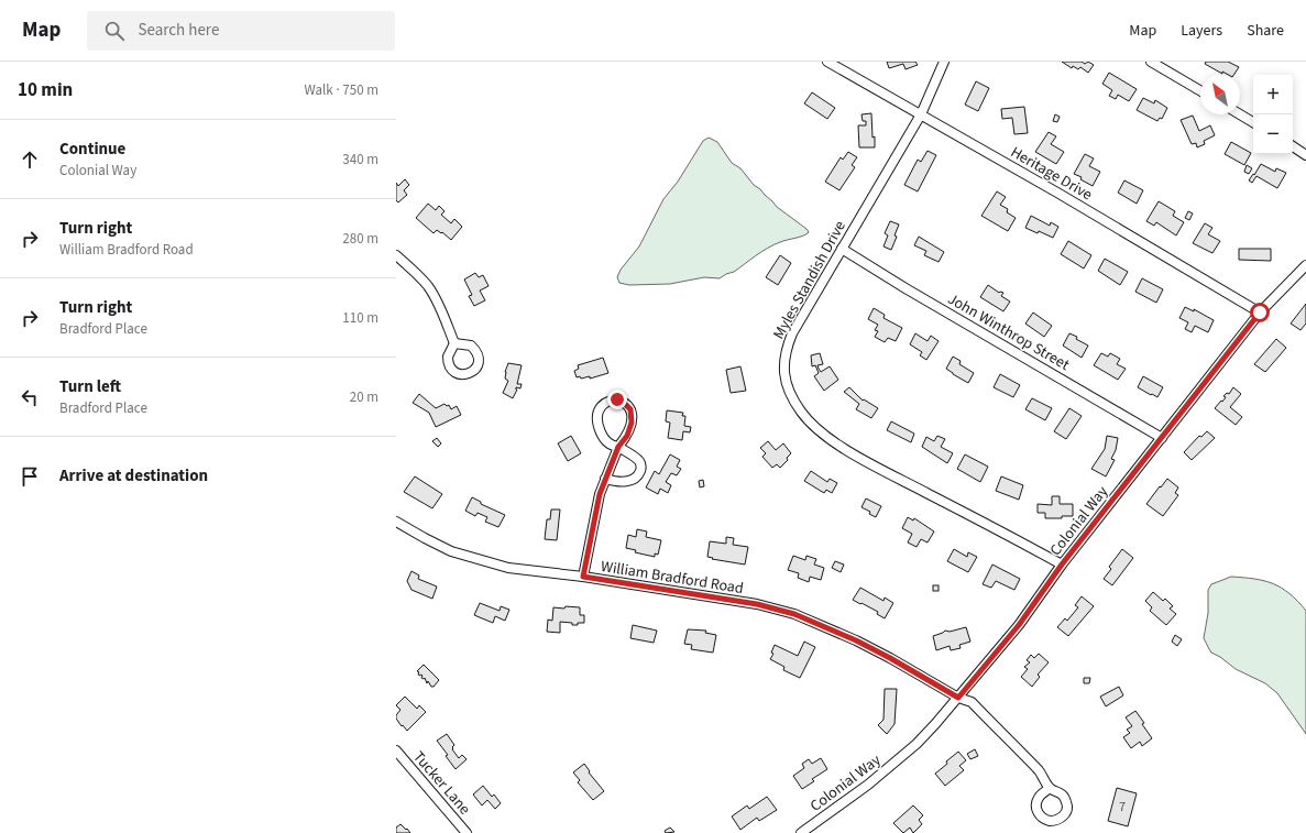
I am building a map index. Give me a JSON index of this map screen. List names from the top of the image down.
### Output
{
  "streets": {
    "street": [
      "Heritage Drive",
      "Myles Standish Drive",
      "John Winthrop Street",
      "Colonial Way",
      "William Bradford Road",
      "Tucker Lane"
    ]
  },
  "crossings": [
    ["Heritage Drive", "Myles Standish Drive"],
    ["Heritage Drive", "Colonial Way"],
    ["Myles Standish Drive", "John Winthrop Street"],
    ["Myles Standish Drive", "Colonial Way"],
    ["John Winthrop Street", "Colonial Way"],
    ["Colonial Way", "William Bradford Road"]
  ],
  "house_numbers": ["7"],
  "north": "top left",
  "page": {
    "header": "Map",
    "search": "Search here",
    "nav": ["Map", "Layers", "Share"],
    "heading": ["10 min", "Walk · 750 m"],
    "map_buttons": ["+", "−"],
    "list": [
      ["Continue", "Colonial Way", "340 m"],
      ["Turn right", "William Bradford Road", "280 m"],
      ["Turn right", "Bradford Place", "110 m"],
      ["Turn left", "Bradford Place", "20 m"],
      "Arrive at destination"
    ]
  }
}
